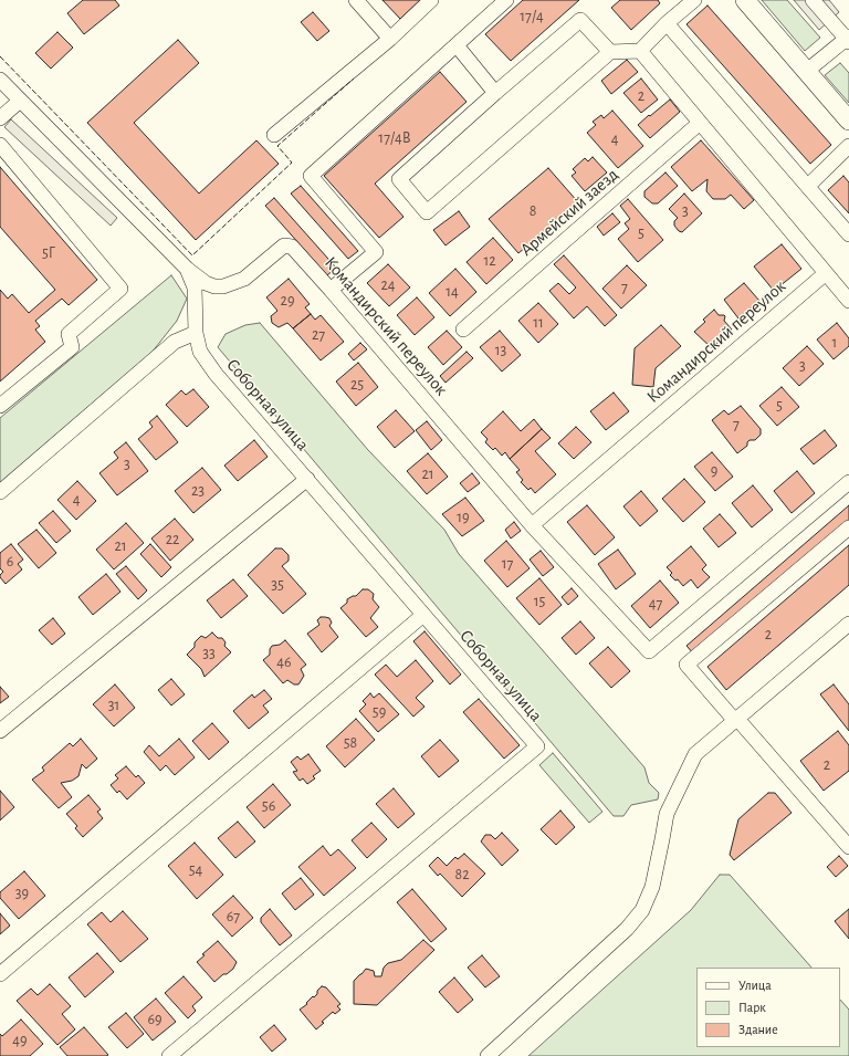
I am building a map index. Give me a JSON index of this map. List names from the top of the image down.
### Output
{
  "streets": {
    "street": ["Армейский заезд", "Командирский переулок", "Соборная улица"]
  },
  "crossings": [
    ["Командирский переулок", "Соборная улица"]
  ],
  "house_numbers": [
    "17/4",
    "2",
    "17/4В",
    "4",
    "8",
    "3",
    "5",
    "5Г",
    "12",
    "24",
    "7",
    "14",
    "29",
    "11",
    "27",
    "1",
    "13",
    "3",
    "25",
    "5",
    "7",
    "3",
    "9",
    "21",
    "23",
    "4",
    "19",
    "22",
    "21",
    "6",
    "17",
    "35",
    "15",
    "47",
    "2",
    "33",
    "46",
    "31",
    "59",
    "58",
    "2",
    "56",
    "54",
    "82",
    "39",
    "67",
    "69",
    "49"
  ],
  "legend": ["Улица", "Парк", "Здание"]
}
